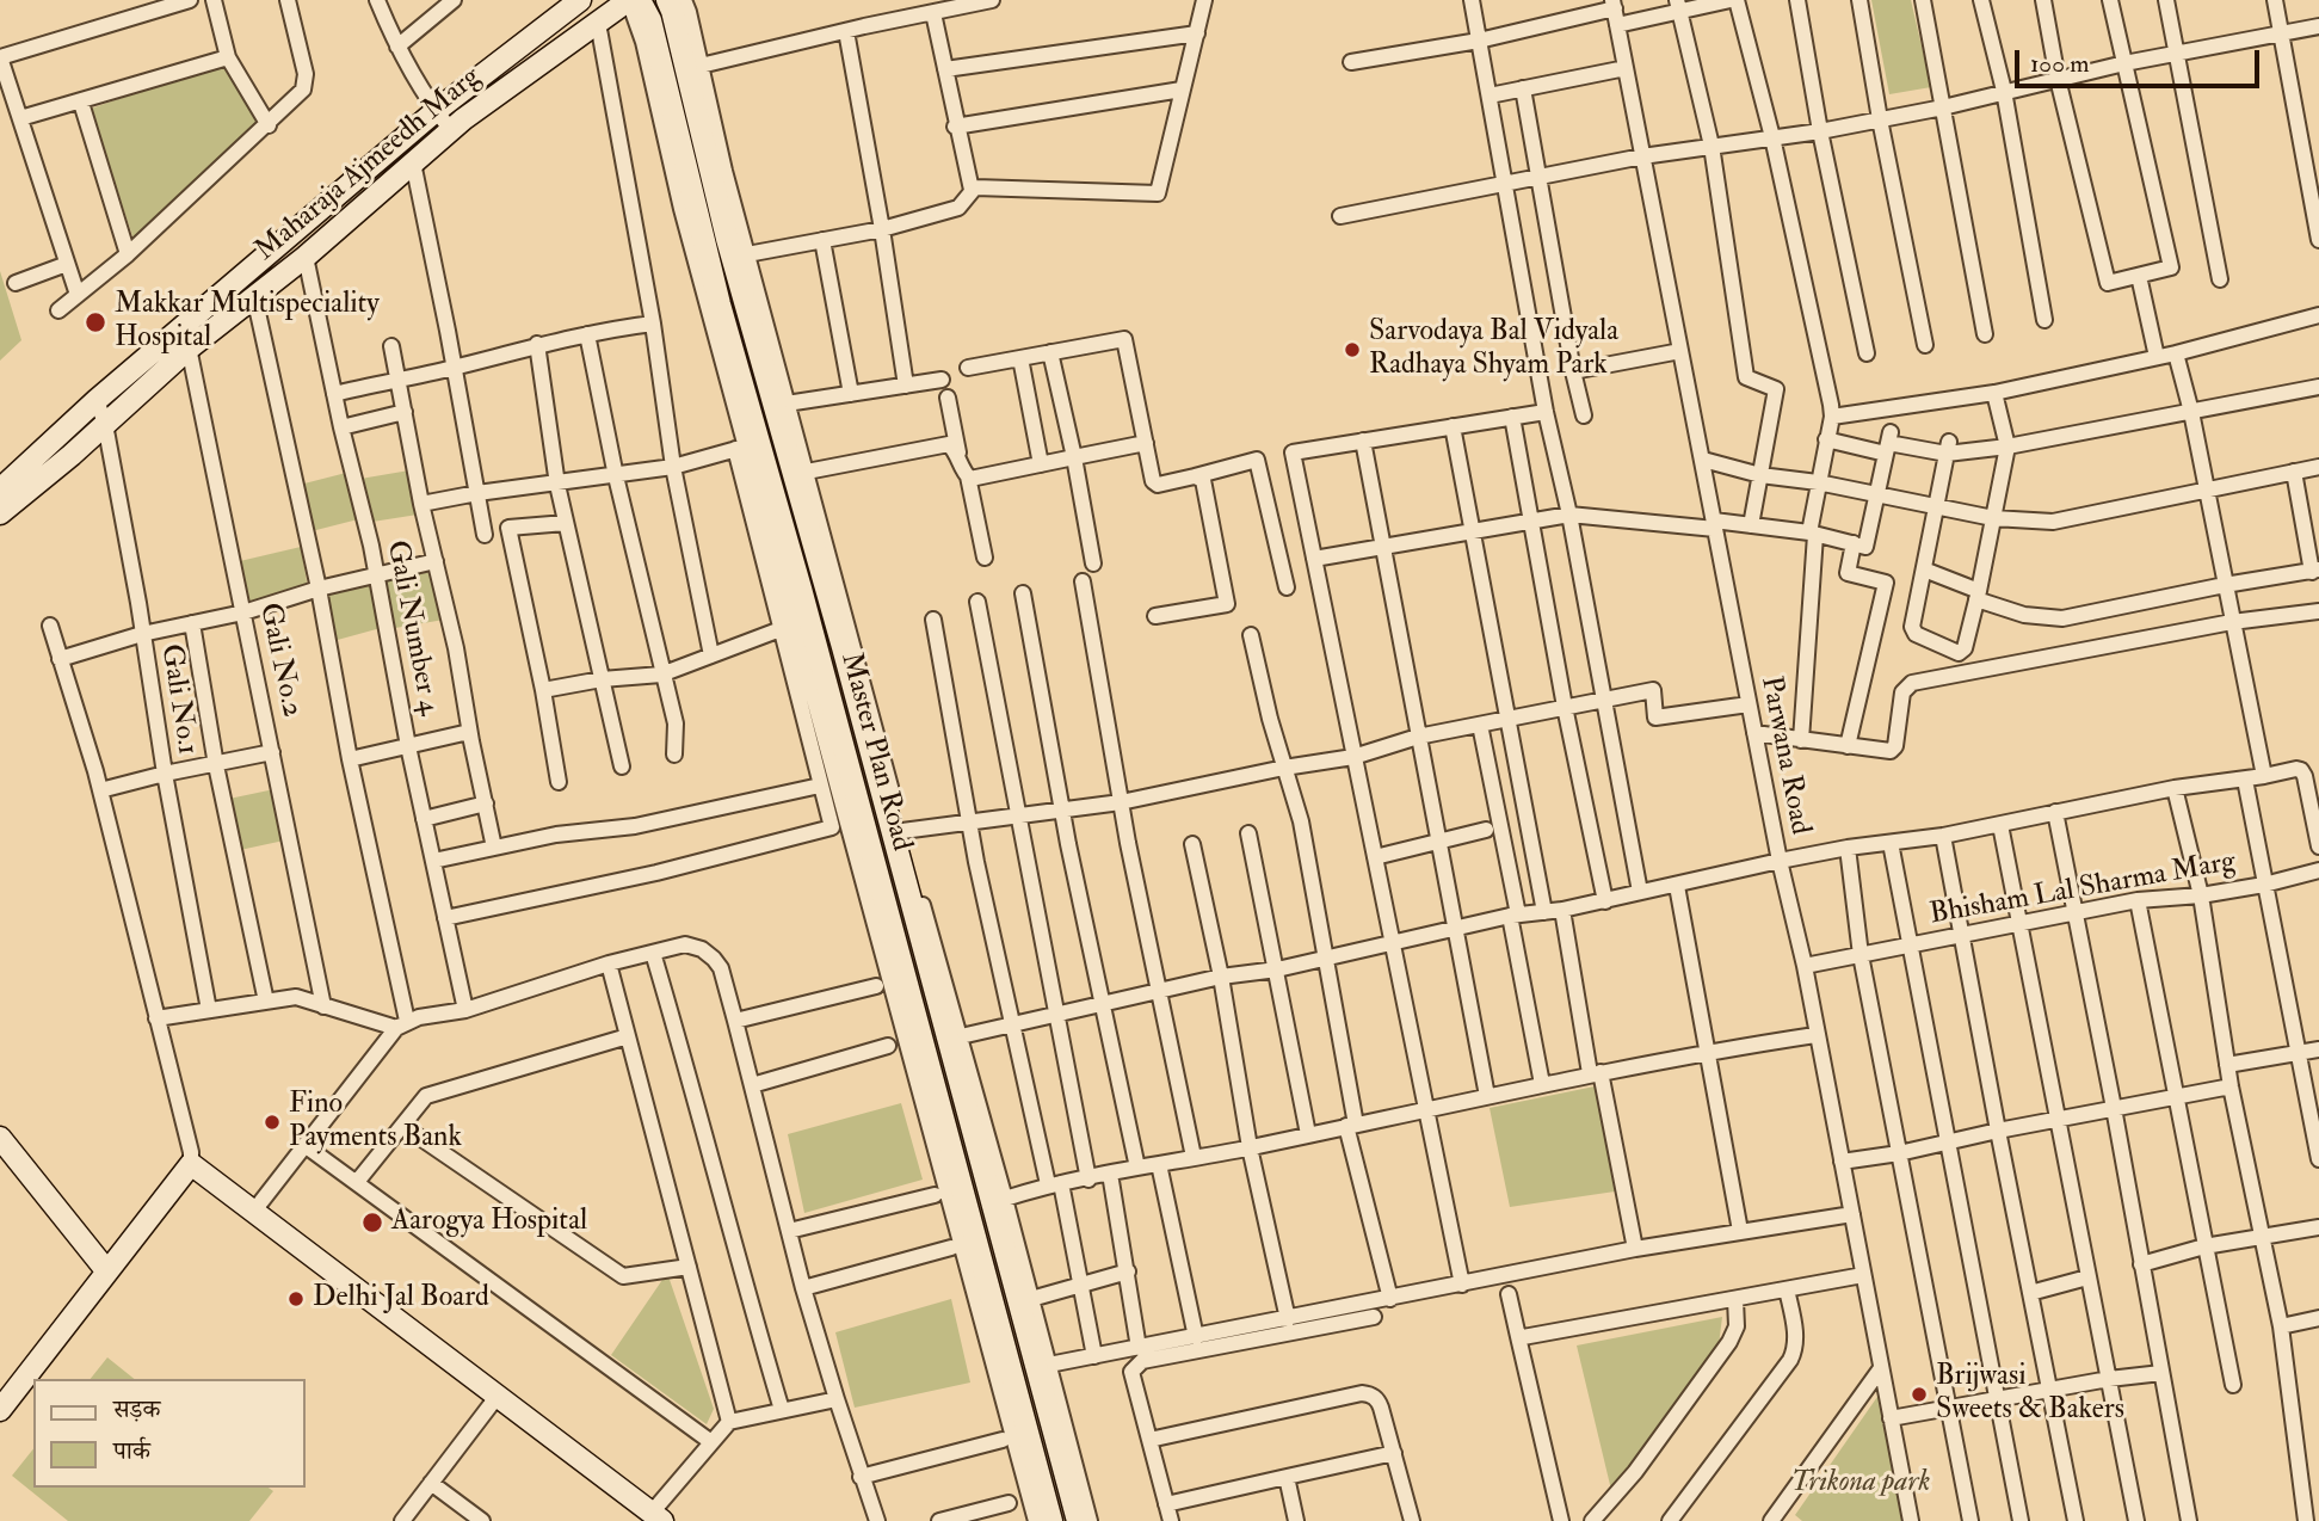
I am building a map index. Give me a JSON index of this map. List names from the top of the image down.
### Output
{
  "streets": {
    "main road": ["Maharaja Ajmeedh Marg", "Master Plan Road"],
    "street": [
      "Gali Number 4",
      "Gali No.2",
      "Gali No.1",
      "Parwana Road",
      "Bhisham Lal Sharma Marg"
    ]
  },
  "crossings": [
    ["Maharaja Ajmeedh Marg", "Gali Number 4"],
    ["Maharaja Ajmeedh Marg", "Gali No.2"],
    ["Maharaja Ajmeedh Marg", "Gali No.1"],
    ["Parwana Road", "Bhisham Lal Sharma Marg"]
  ],
  "parks": ["Trikona park"],
  "places": [
    "Makkar Multispeciality Hospital",
    "Sarvodaya Bal Vidyala Radhaya Shyam Park",
    "Fino Payments Bank",
    "Aarogya Hospital",
    "Delhi Jal Board",
    "Brijwasi Sweets & Bakers"
  ],
  "legend": ["सड़क", "पार्क"],
  "scale_bar": "100 m"
}
